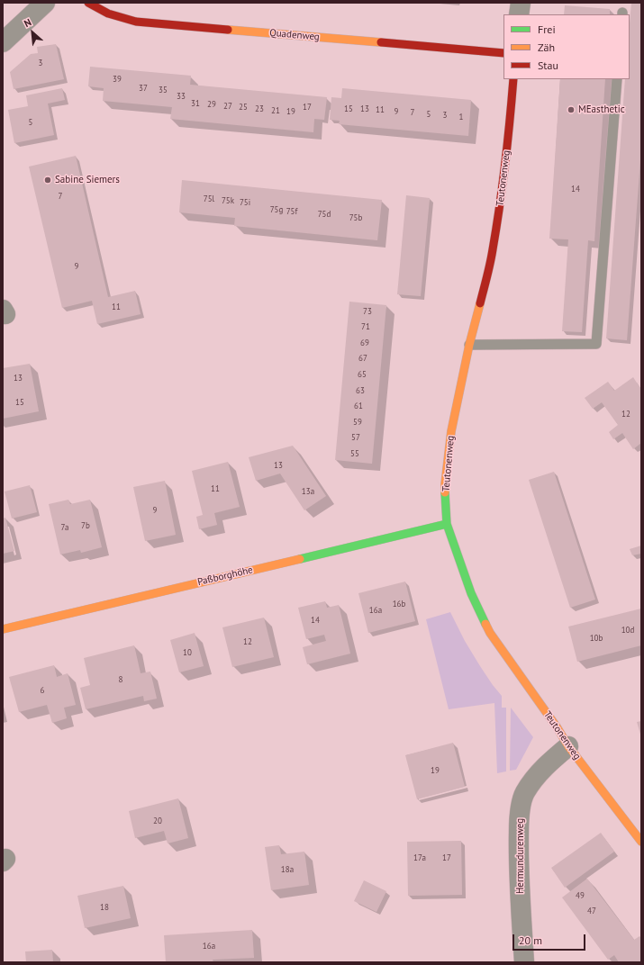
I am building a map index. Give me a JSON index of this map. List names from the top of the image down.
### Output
{
  "streets": {
    "street": [
      "Quadenweg",
      "Teutonenweg",
      "Paßborghöhe",
      "Hermundurenweg"
    ]
  },
  "crossings": [
    ["Teutonenweg", "Paßborghöhe"],
    ["Teutonenweg", "Hermundurenweg"]
  ],
  "places": ["MEasthetic", "Sabine Siemers"],
  "house_numbers": [
    "3",
    "39",
    "37",
    "35",
    "33",
    "31",
    "29",
    "27",
    "25",
    "17",
    "23",
    "15",
    "13",
    "11",
    "21",
    "19",
    "9",
    "7",
    "5",
    "3",
    "1",
    "5",
    "14",
    "7",
    "75l",
    "75k",
    "75i",
    "75g",
    "75f",
    "75d",
    "75b",
    "9",
    "11",
    "73",
    "71",
    "69",
    "67",
    "65",
    "13",
    "63",
    "15",
    "61",
    "12",
    "59",
    "57",
    "55",
    "13",
    "11",
    "13a",
    "9",
    "7b",
    "7a",
    "16b",
    "16a",
    "14",
    "10d",
    "10b",
    "12",
    "10",
    "8",
    "6",
    "19",
    "20",
    "17a",
    "17",
    "18a",
    "49",
    "18",
    "47",
    "16a"
  ],
  "legend": ["Frei", "Zäh", "Stau"],
  "scale_bar": "20 m",
  "north": "top left"
}
